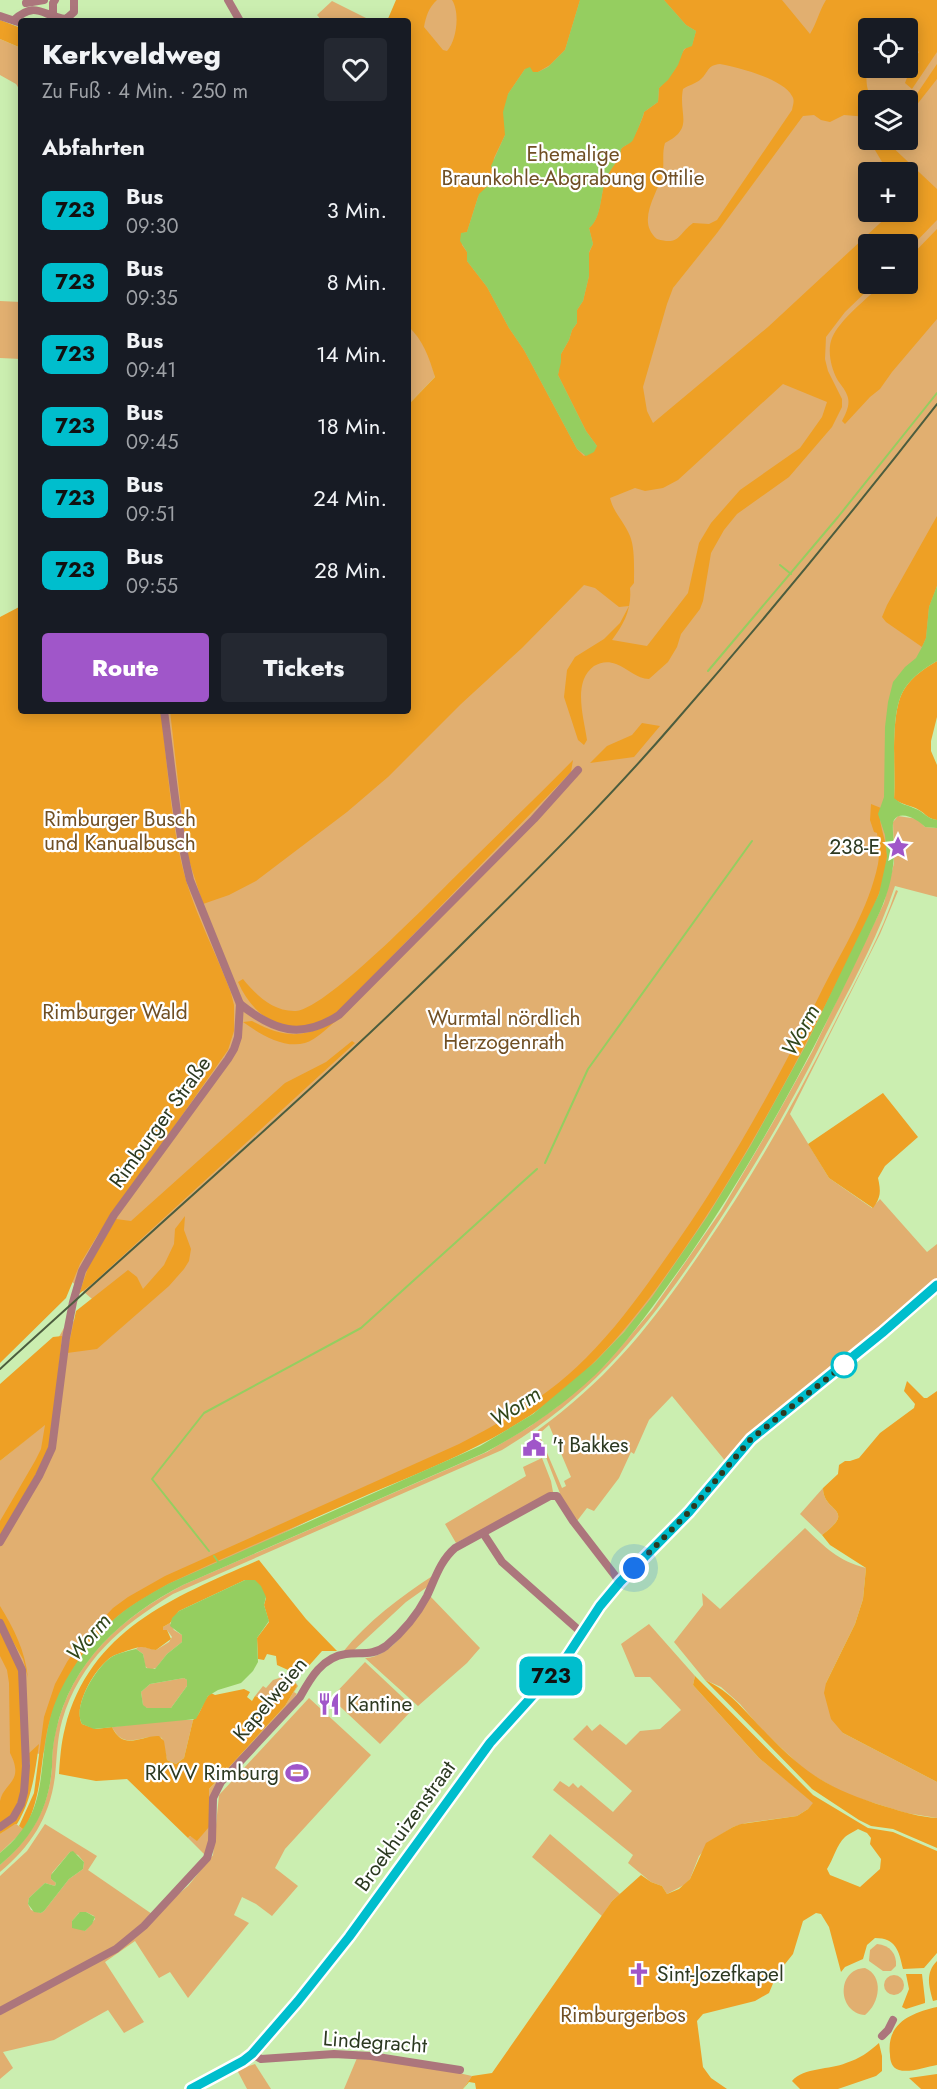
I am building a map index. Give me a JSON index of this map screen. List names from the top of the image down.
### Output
{
  "streets": {
    "street": [
      "Rimburger Straße",
      "Kapelweien",
      "Broekhuizenstraat",
      "Lindegracht"
    ]
  },
  "crossings": [
    ["Kapelweien", "Broekhuizenstraat"],
    ["Broekhuizenstraat", "Lindegracht"]
  ],
  "water": ["Worm"],
  "parks": [
    "Ehemalige Braunkohle-Abgrabung Ottilie",
    "Rimburger Busch und Kanualbusch",
    "Rimburger Wald",
    "Wurmtal nördlich Herzogenrath",
    "Rimburgerbos"
  ],
  "places": {
    "place": ["238-E"],
    "public building": ["'t Bakkes"],
    "restaurant": ["Kantine"],
    "sports": ["RKVV Rimburg"],
    "church": ["Sint-Jozefkapel"]
  },
  "lines": ["bus line 723"],
  "page": {
    "on_map": "723",
    "map_buttons": ["+", "−"],
    "heading": [
      ["Kerkveldweg", "Zu Fuß · 4 Min. · 250 m"],
      "Abfahrten"
    ],
    "list": [
      {
        "mark": "723",
        "name": "Bus",
        "note": "09:30",
        "value": "3 Min."
      },
      {
        "mark": "723",
        "name": "Bus",
        "note": "09:35",
        "value": "8 Min."
      },
      {
        "mark": "723",
        "name": "Bus",
        "note": "09:41",
        "value": "14 Min."
      },
      {
        "mark": "723",
        "name": "Bus",
        "note": "09:45",
        "value": "18 Min."
      },
      {
        "mark": "723",
        "name": "Bus",
        "note": "09:51",
        "value": "24 Min."
      },
      {
        "mark": "723",
        "name": "Bus",
        "note": "09:55",
        "value": "28 Min."
      }
    ],
    "buttons": ["Route", "Tickets"]
  }
}
